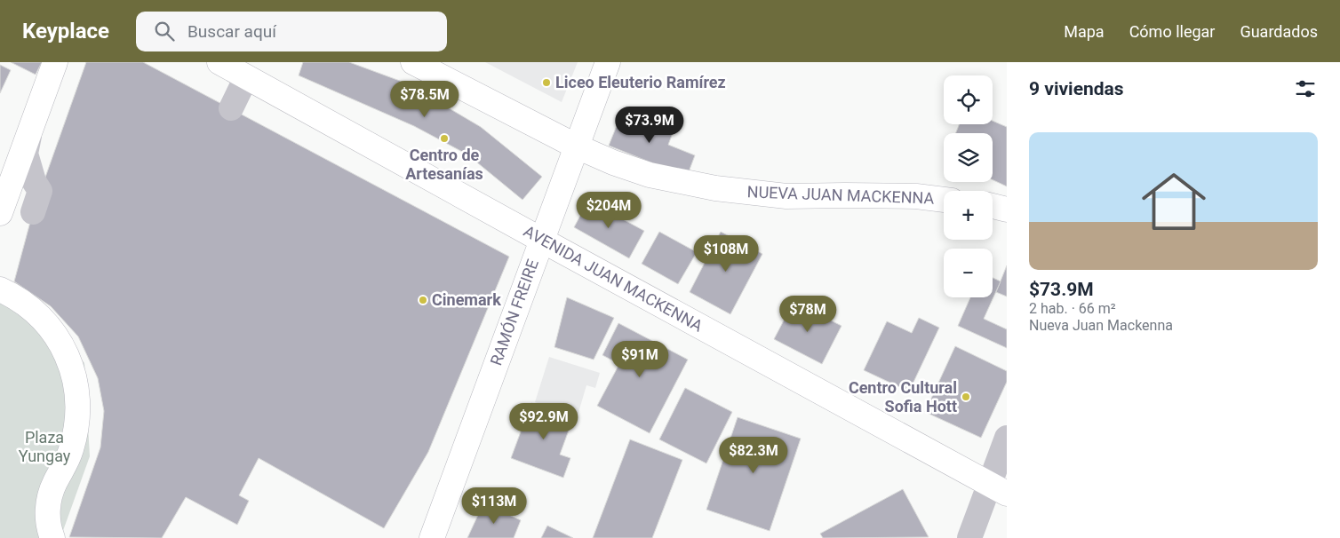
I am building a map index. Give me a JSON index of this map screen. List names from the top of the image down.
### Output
{
  "streets": {
    "main road": ["NUEVA JUAN MACKENNA", "AVENIDA JUAN MACKENNA", "RAMÓN FREIRE"]
  },
  "crossings": [
    ["NUEVA JUAN MACKENNA", "RAMÓN FREIRE"],
    ["AVENIDA JUAN MACKENNA", "RAMÓN FREIRE"]
  ],
  "parks": ["Plaza Yungay"],
  "places": [
    "Liceo Eleuterio Ramírez",
    "Centro de Artesanías",
    "Cinemark",
    "Centro Cultural Sofia Hott"
  ],
  "page": {
    "header": "Keyplace",
    "search": "Buscar aquí",
    "nav": ["Mapa", "Cómo llegar", "Guardados"],
    "heading": "9 viviendas",
    "map_buttons": ["+", "−"],
    "price": [
      "$78.5M",
      "$73.9M",
      "$204M",
      "$108M",
      "$78M",
      "$91M",
      "$92.9M",
      "$82.3M",
      "$113M"
    ],
    "list": [
      {
        "name": "$73.9M",
        "note": "2 hab. · 66 m² · Nueva Juan Mackenna"
      }
    ]
  }
}
